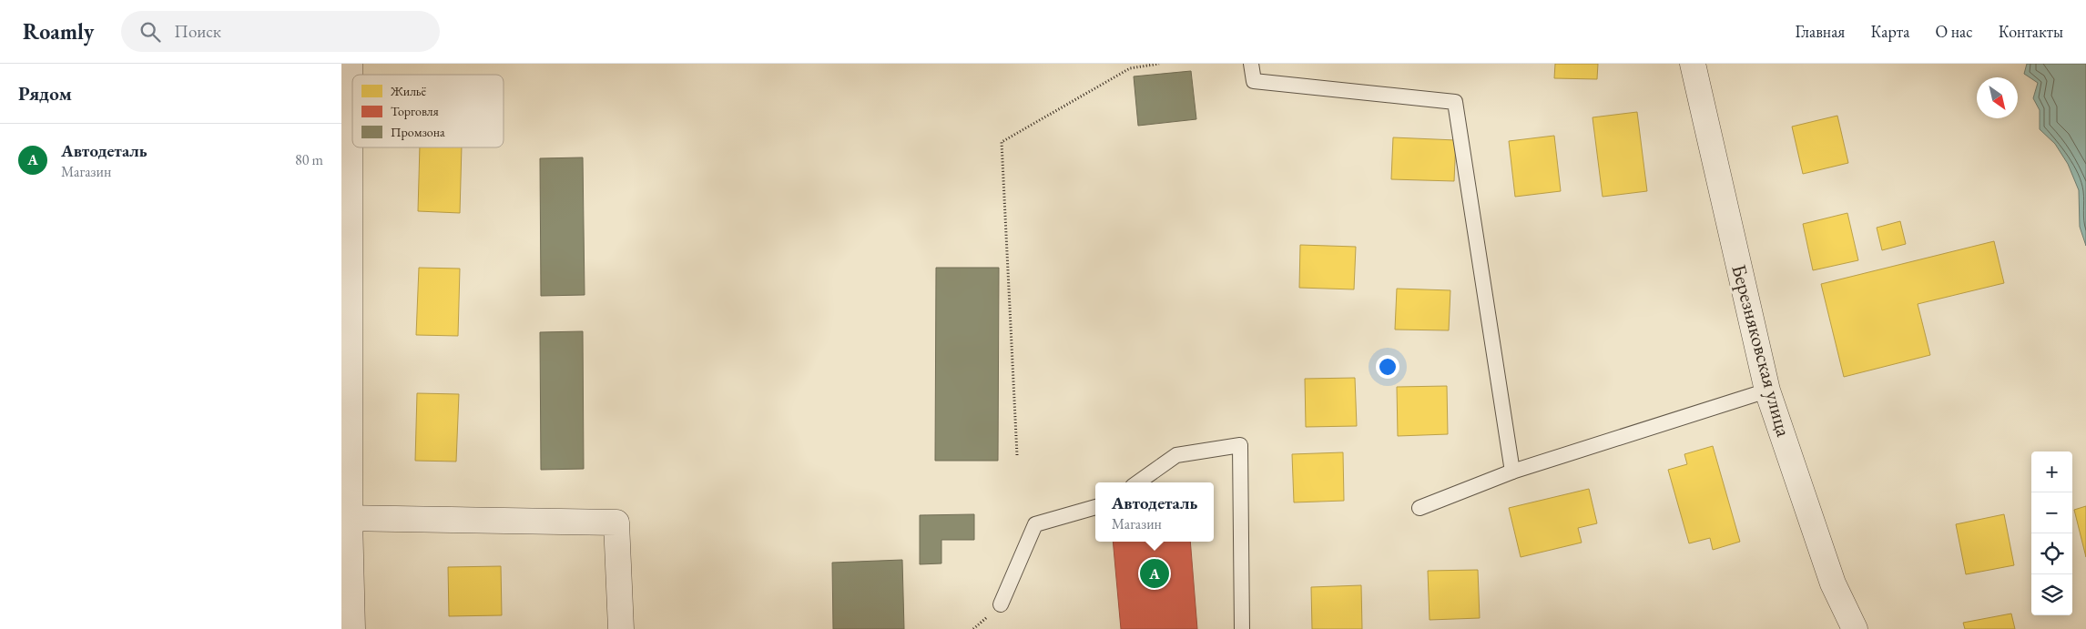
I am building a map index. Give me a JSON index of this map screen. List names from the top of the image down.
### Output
{
  "streets": {
    "street": ["Березняковская улица"]
  },
  "legend": ["Жильё", "Торговля", "Промзона"],
  "north": "bottom right",
  "page": {
    "header": "Roamly",
    "search": "Поиск",
    "nav": [
      "Главная",
      "Карта",
      "О нас",
      "Контакты"
    ],
    "heading": "Рядом",
    "list": [
      {
        "mark": "A",
        "name": "Автодеталь",
        "note": "Магазин",
        "value": "80 m"
      }
    ],
    "map_buttons": ["+", "−"],
    "popup": ["Автодеталь", "Магазин"],
    "pins": "A"
  }
}
